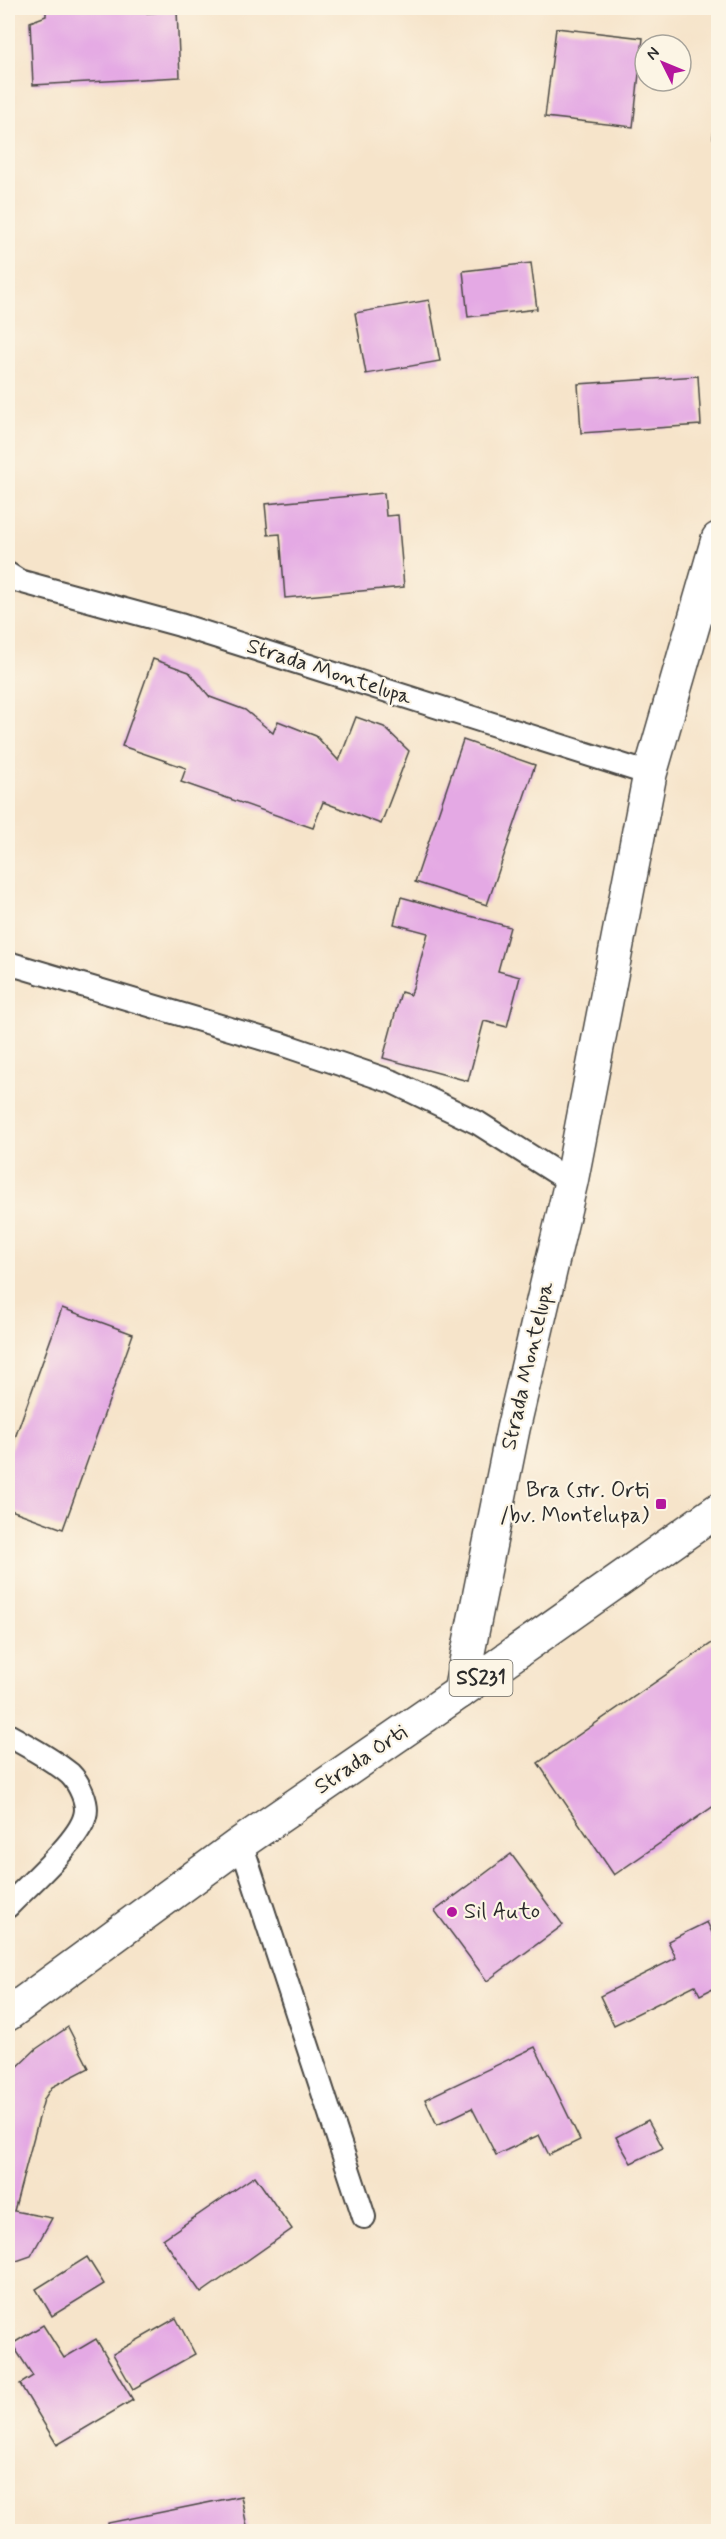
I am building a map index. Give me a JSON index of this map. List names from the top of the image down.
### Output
{
  "streets": {
    "street": ["Strada Montelupa", "SS231", "Strada Orti"]
  },
  "crossings": [
    ["Strada Montelupa", "Strada Orti"]
  ],
  "places": {
    "transit": ["Bra (str. Orti /bv. Montelupa)"],
    "other": ["Sil Auto"]
  },
  "north": "top left"
}
